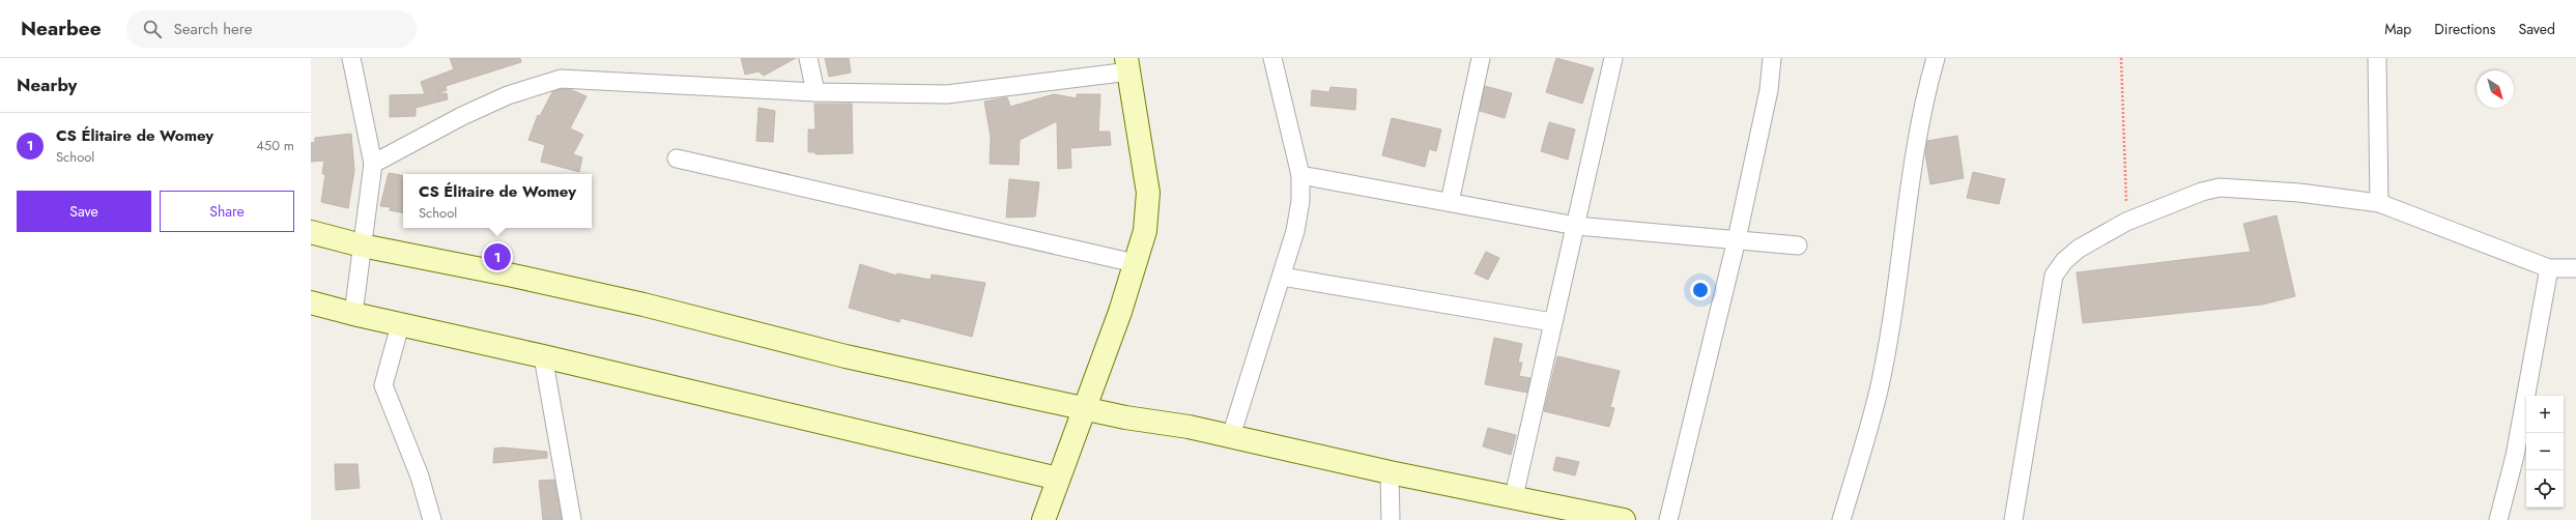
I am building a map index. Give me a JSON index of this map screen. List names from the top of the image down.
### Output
{
  "north": "bottom right",
  "page": {
    "header": "Nearbee",
    "search": "Search here",
    "nav": ["Map", "Directions", "Saved"],
    "heading": "Nearby",
    "list": [
      {
        "mark": "1",
        "name": "CS Élitaire de Womey",
        "note": "School",
        "value": "450 m"
      }
    ],
    "popup": ["CS Élitaire de Womey", "School"],
    "buttons": ["Save", "Share"],
    "pins": "1",
    "map_buttons": ["+", "−"]
  }
}
